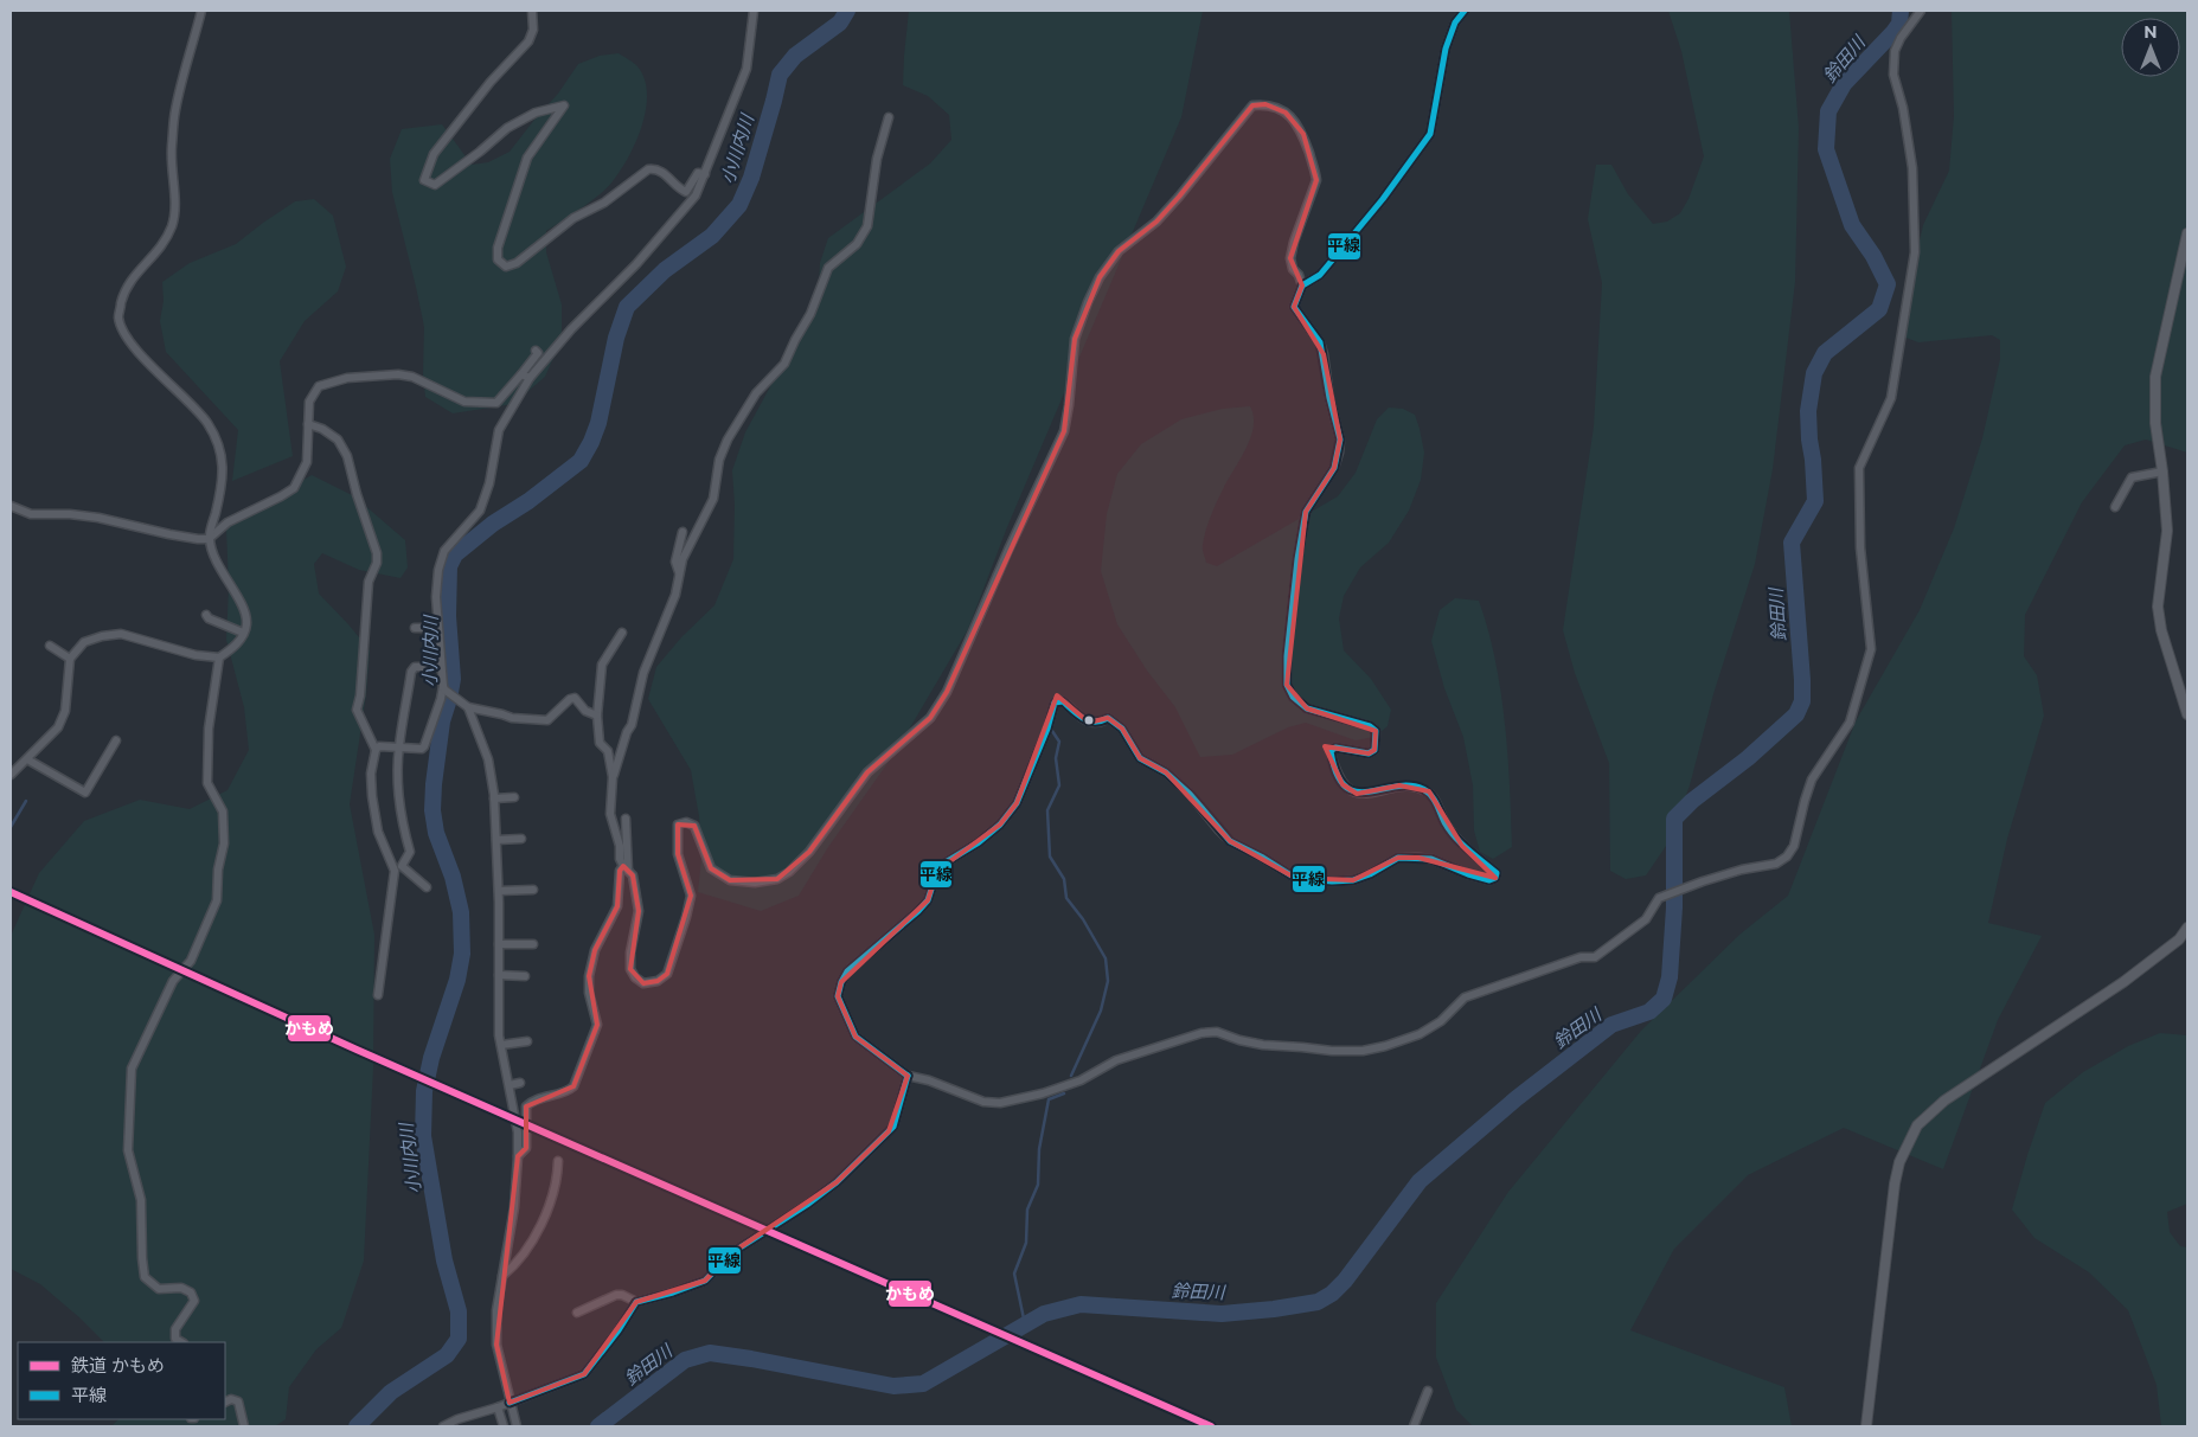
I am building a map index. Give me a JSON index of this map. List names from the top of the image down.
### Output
{
  "water": ["鈴田川", "小川内川"],
  "lines": ["transit line 平線", "rail line かもめ"],
  "legend": ["鉄道 かもめ", "平線"],
  "north": "top"
}
